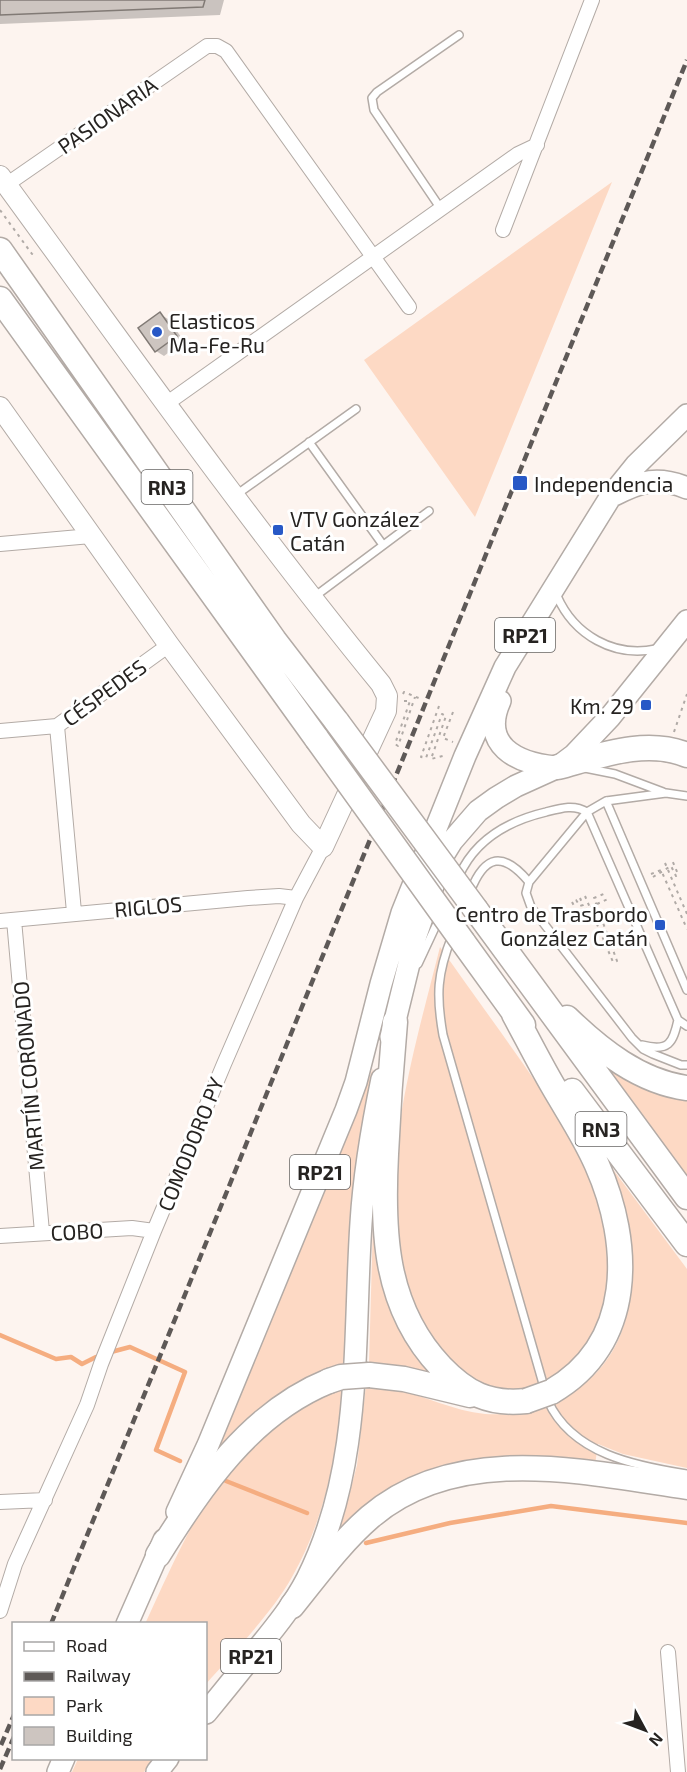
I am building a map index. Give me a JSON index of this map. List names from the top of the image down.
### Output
{
  "streets": {
    "highway": ["RN3"],
    "main road": ["RP21"],
    "street": [
      "PASIONARIA",
      "CÉSPEDES",
      "RIGLOS",
      "MARTÍN CORONADO",
      "COMODORO PY",
      "COBO"
    ]
  },
  "crossings": [
    ["RIGLOS", "MARTÍN CORONADO"],
    ["RIGLOS", "COMODORO PY"],
    ["MARTÍN CORONADO", "COBO"],
    ["COMODORO PY", "COBO"]
  ],
  "places": {
    "other": ["Elasticos Ma-Fe-Ru"],
    "transit": [
      "Independencia",
      "VTV González Catán",
      "Km. 29",
      "Centro de Trasbordo González Catán"
    ]
  },
  "legend": [
    "Road",
    "Railway",
    "Park",
    "Building"
  ],
  "north": "bottom right"
}
